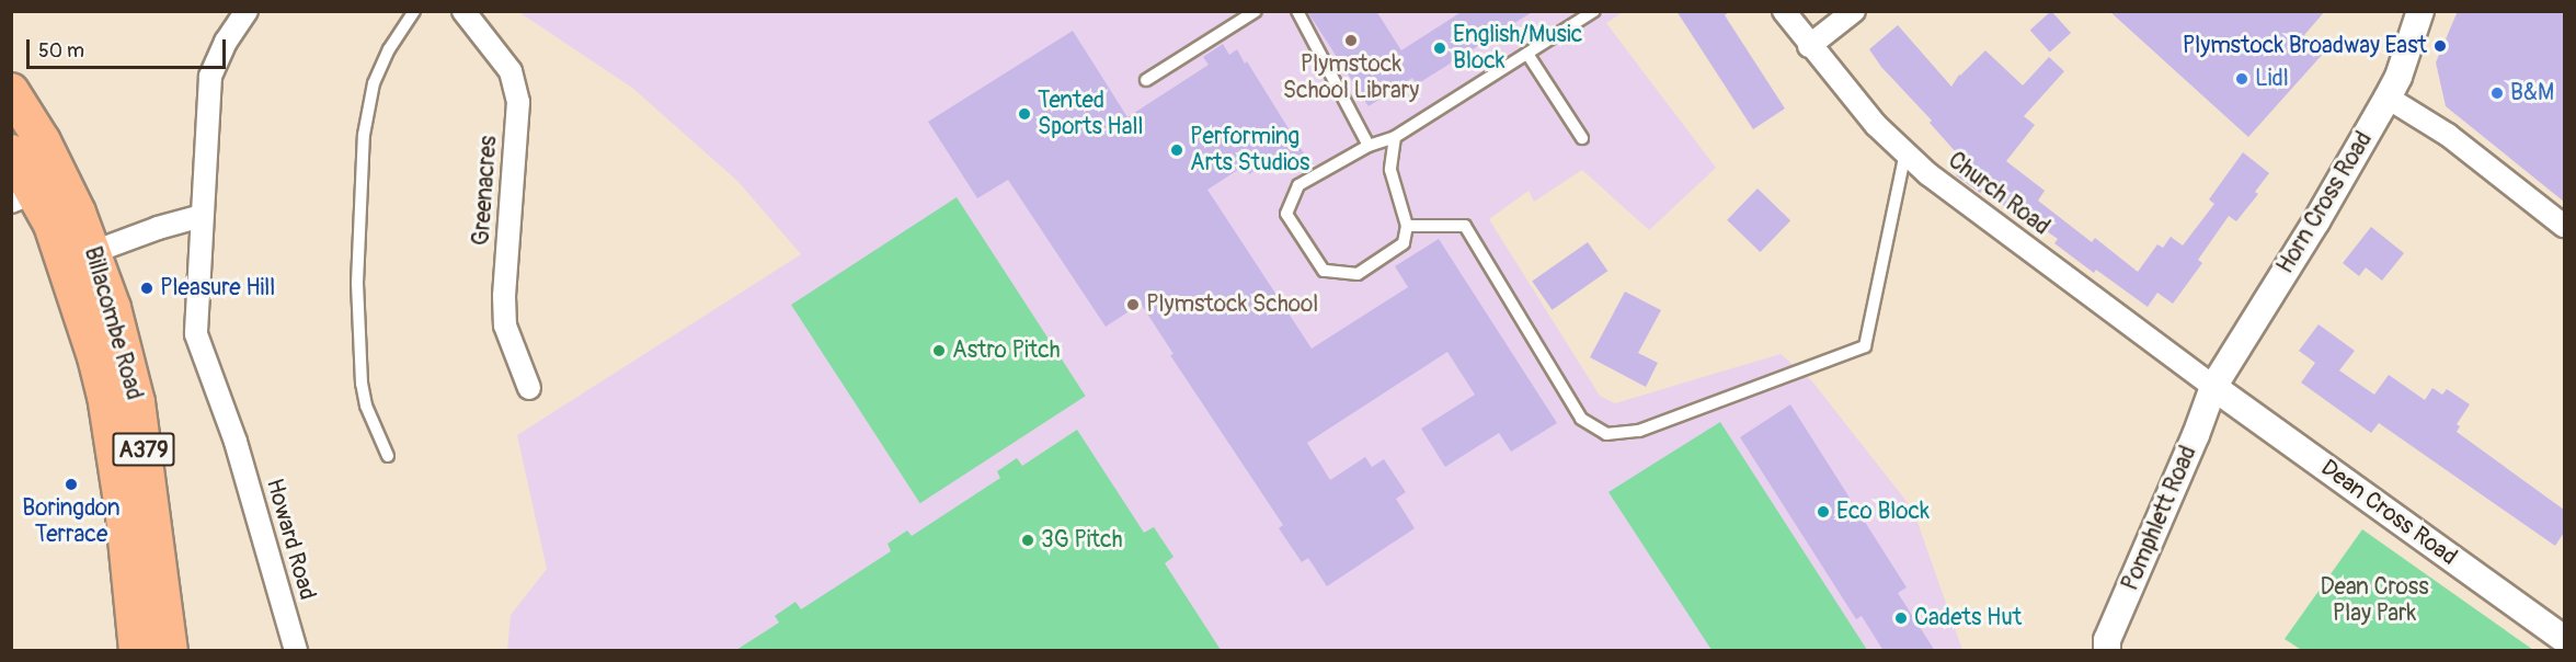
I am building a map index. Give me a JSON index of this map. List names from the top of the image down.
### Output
{
  "streets": {
    "main road": ["Billacombe Road", "A379"],
    "street": [
      "Greenacres",
      "Church Road",
      "Horn Cross Road",
      "Dean Cross Road",
      "Pomphlett Road",
      "Howard Road"
    ]
  },
  "crossings": [
    ["Church Road", "Horn Cross Road"],
    ["Church Road", "Dean Cross Road"],
    ["Church Road", "Pomphlett Road"],
    ["Horn Cross Road", "Dean Cross Road"],
    ["Horn Cross Road", "Pomphlett Road"],
    ["Dean Cross Road", "Pomphlett Road"]
  ],
  "parks": ["Dean Cross Play Park"],
  "places": [
    "Plymstock School Library",
    "Plymstock Broadway East",
    "English/Music Block",
    "Lidl",
    "B&M",
    "Tented Sports Hall",
    "Performing Arts Studios",
    "Pleasure Hill",
    "Plymstock School",
    "Astro Pitch",
    "Boringdon Terrace",
    "Eco Block",
    "3G Pitch",
    "Cadets Hut"
  ],
  "scale_bar": "50 m"
}
